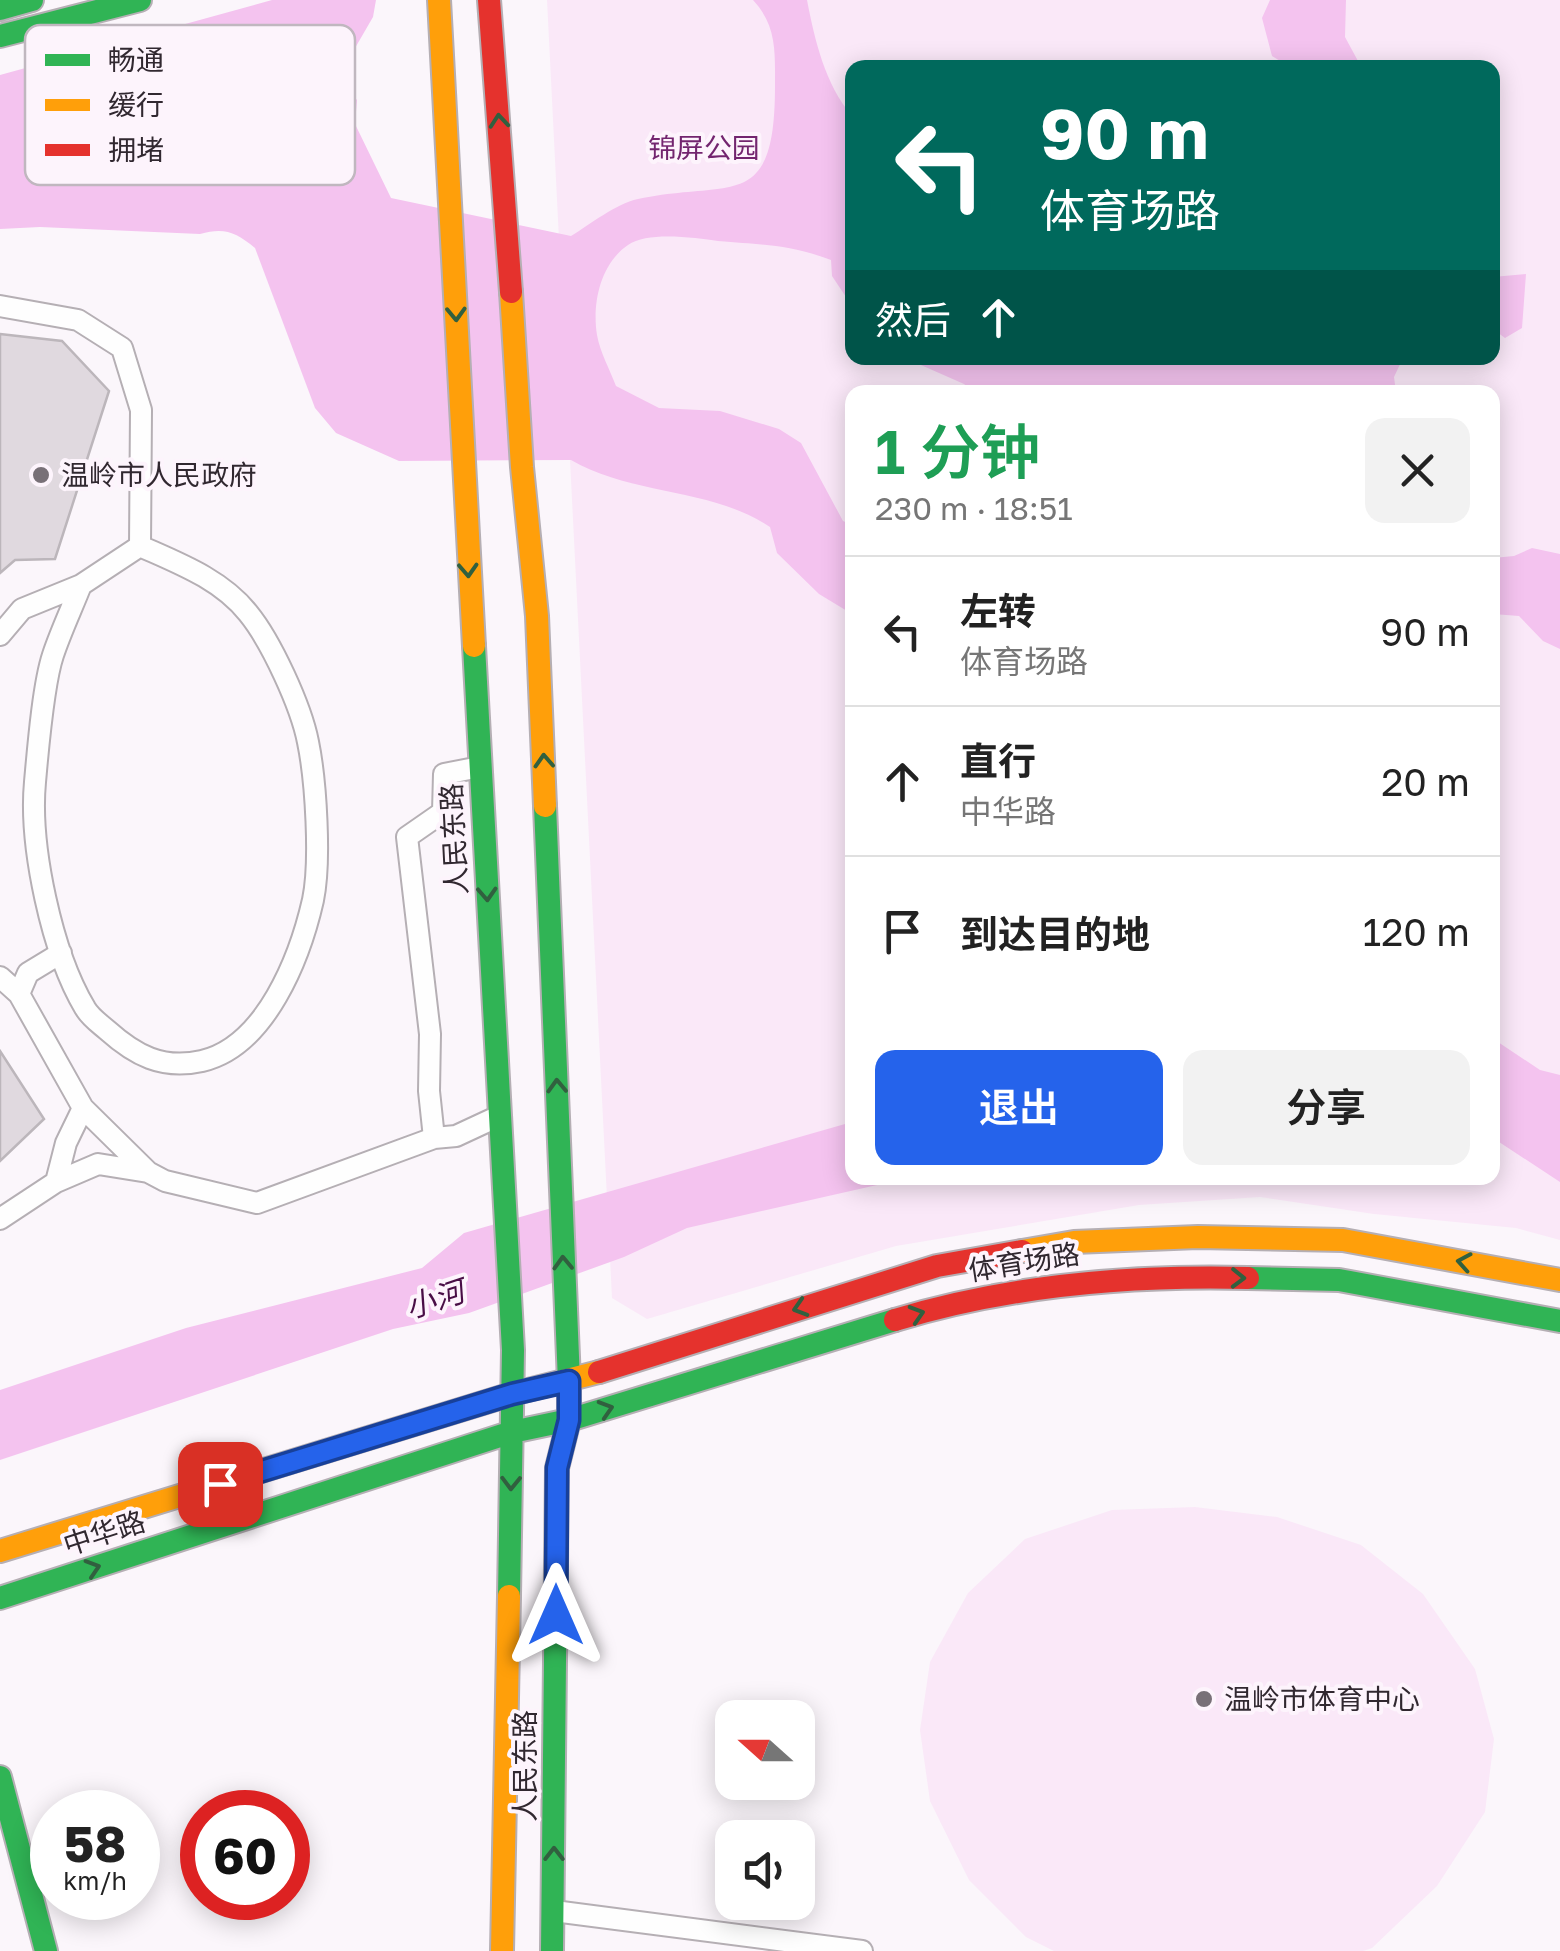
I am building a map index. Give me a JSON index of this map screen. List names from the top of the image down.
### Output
{
  "streets": {
    "main road": ["人民东路", "体育场路", "中华路"]
  },
  "crossings": [
    ["人民东路", "体育场路"],
    ["人民东路", "中华路"],
    ["体育场路", "中华路"]
  ],
  "water": ["小河"],
  "parks": ["锦屏公园"],
  "places": ["温岭市人民政府", "温岭市体育中心"],
  "legend": ["畅通", "缓行", "拥堵"],
  "north": "left",
  "page": {
    "turn": ["90 m", "体育场路"],
    "then": "然后",
    "heading": ["1 分钟", "230 m · 18:51"],
    "list": [
      {
        "name": "左转",
        "note": "体育场路",
        "value": "90 m"
      },
      {
        "name": "直行",
        "note": "中华路",
        "value": "20 m"
      },
      {
        "name": "到达目的地",
        "value": "120 m"
      }
    ],
    "buttons": ["退出", "分享"],
    "speed": "58 km/h",
    "limit": "60"
  }
}
